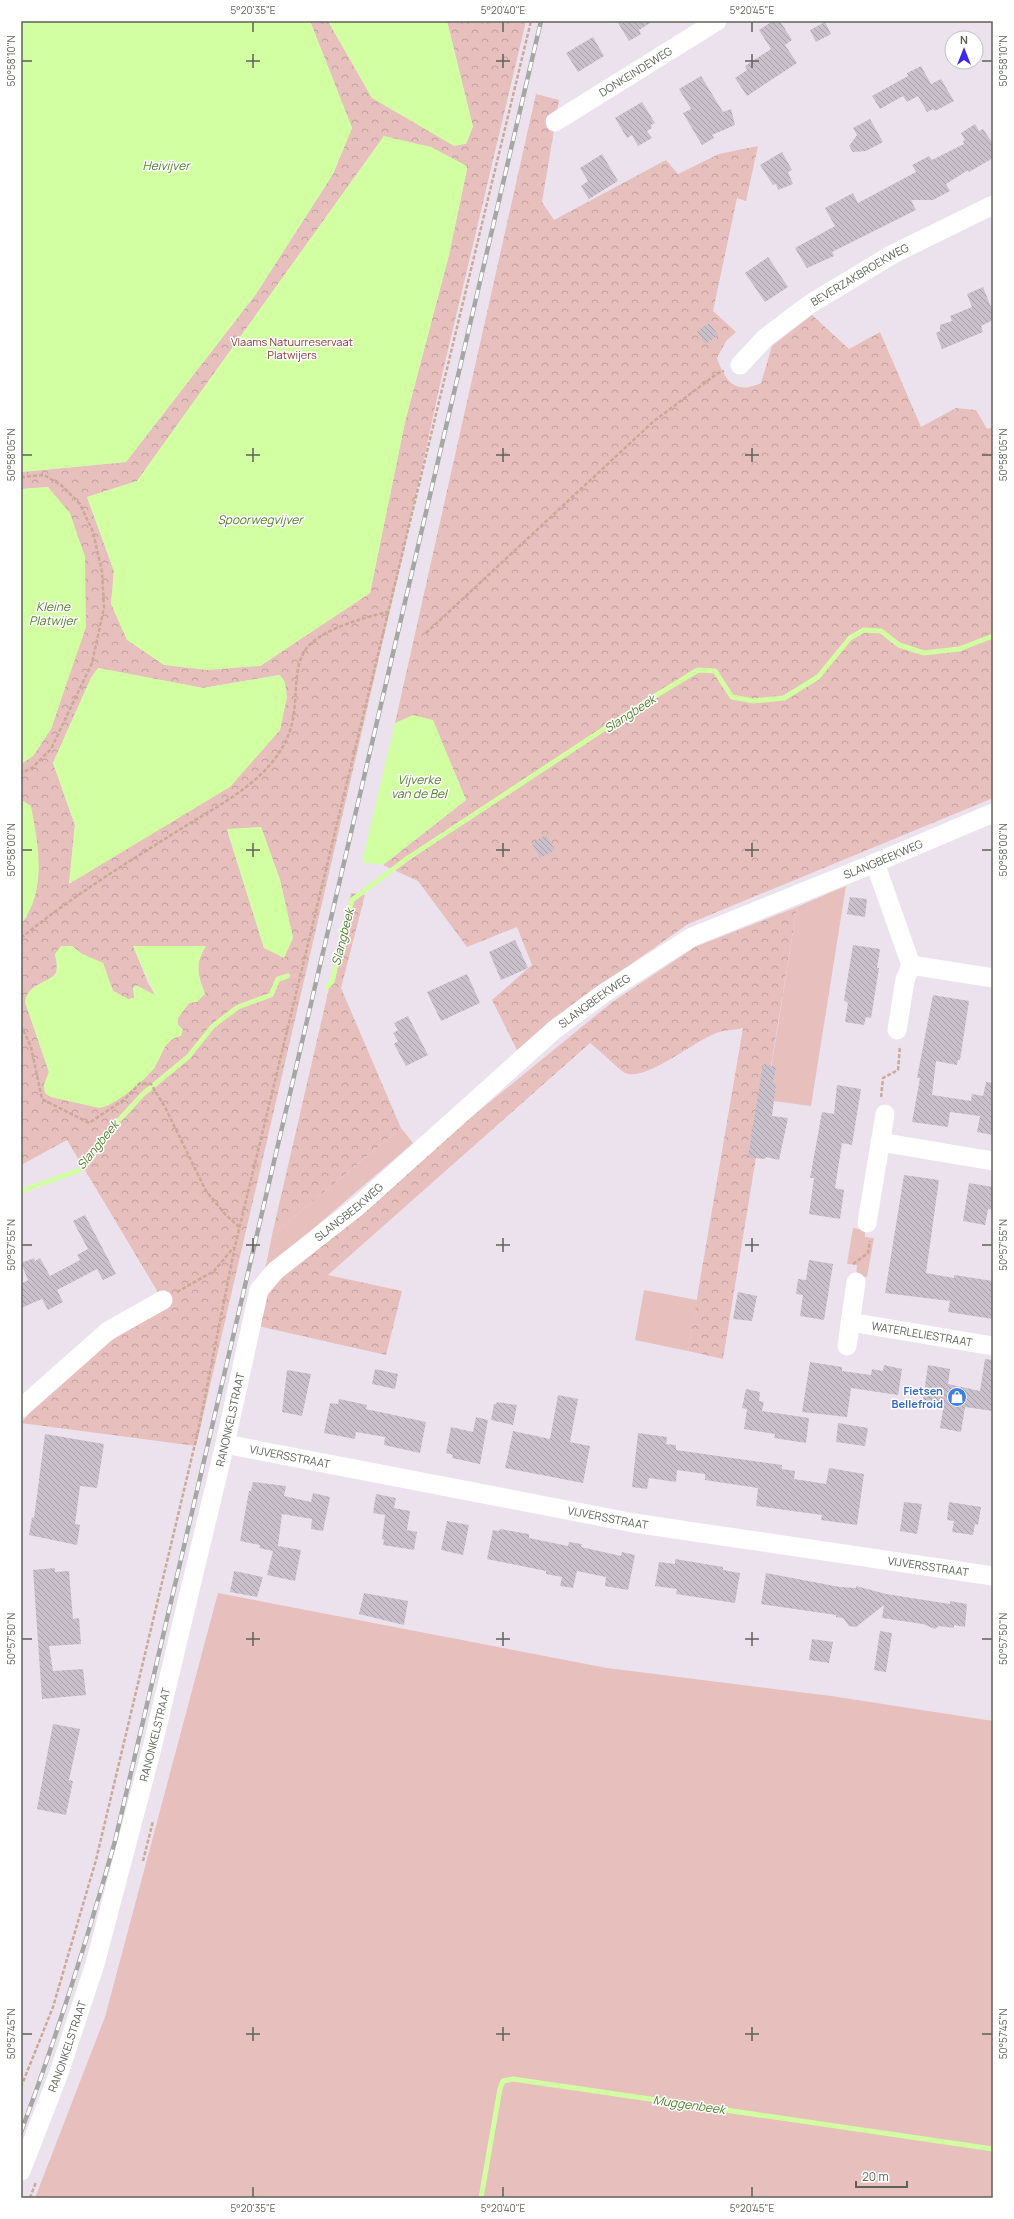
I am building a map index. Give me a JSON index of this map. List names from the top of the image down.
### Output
{
  "streets": {
    "street": [
      "DONKEINDEWEG",
      "BEVERZAKBROEKWEG",
      "SLANGBEEKWEG",
      "WATERLELIESTRAAT",
      "RANONKELSTRAAT",
      "VIJVERSSTRAAT"
    ]
  },
  "crossings": [
    ["SLANGBEEKWEG", "RANONKELSTRAAT"],
    ["RANONKELSTRAAT", "VIJVERSSTRAAT"]
  ],
  "water": [
    "Heivijver",
    "Spoorwegvijver",
    "Kleine Platwijer",
    "Slangbeek",
    "Vijverke van de Bel",
    "Muggenbeek"
  ],
  "parks": ["Vlaams Natuurreservaat Platwijers"],
  "places": {
    "shop": ["Fietsen Bellefroid"]
  },
  "scale_bar": "20 m",
  "north": "top",
  "coordinates": [
    "5°20'35\"E",
    "5°20'40\"E",
    "5°20'45\"E",
    "50°58'10\"N",
    "50°58'05\"N",
    "50°58'00\"N",
    "50°57'55\"N",
    "50°57'50\"N",
    "50°57'45\"N"
  ]
}
